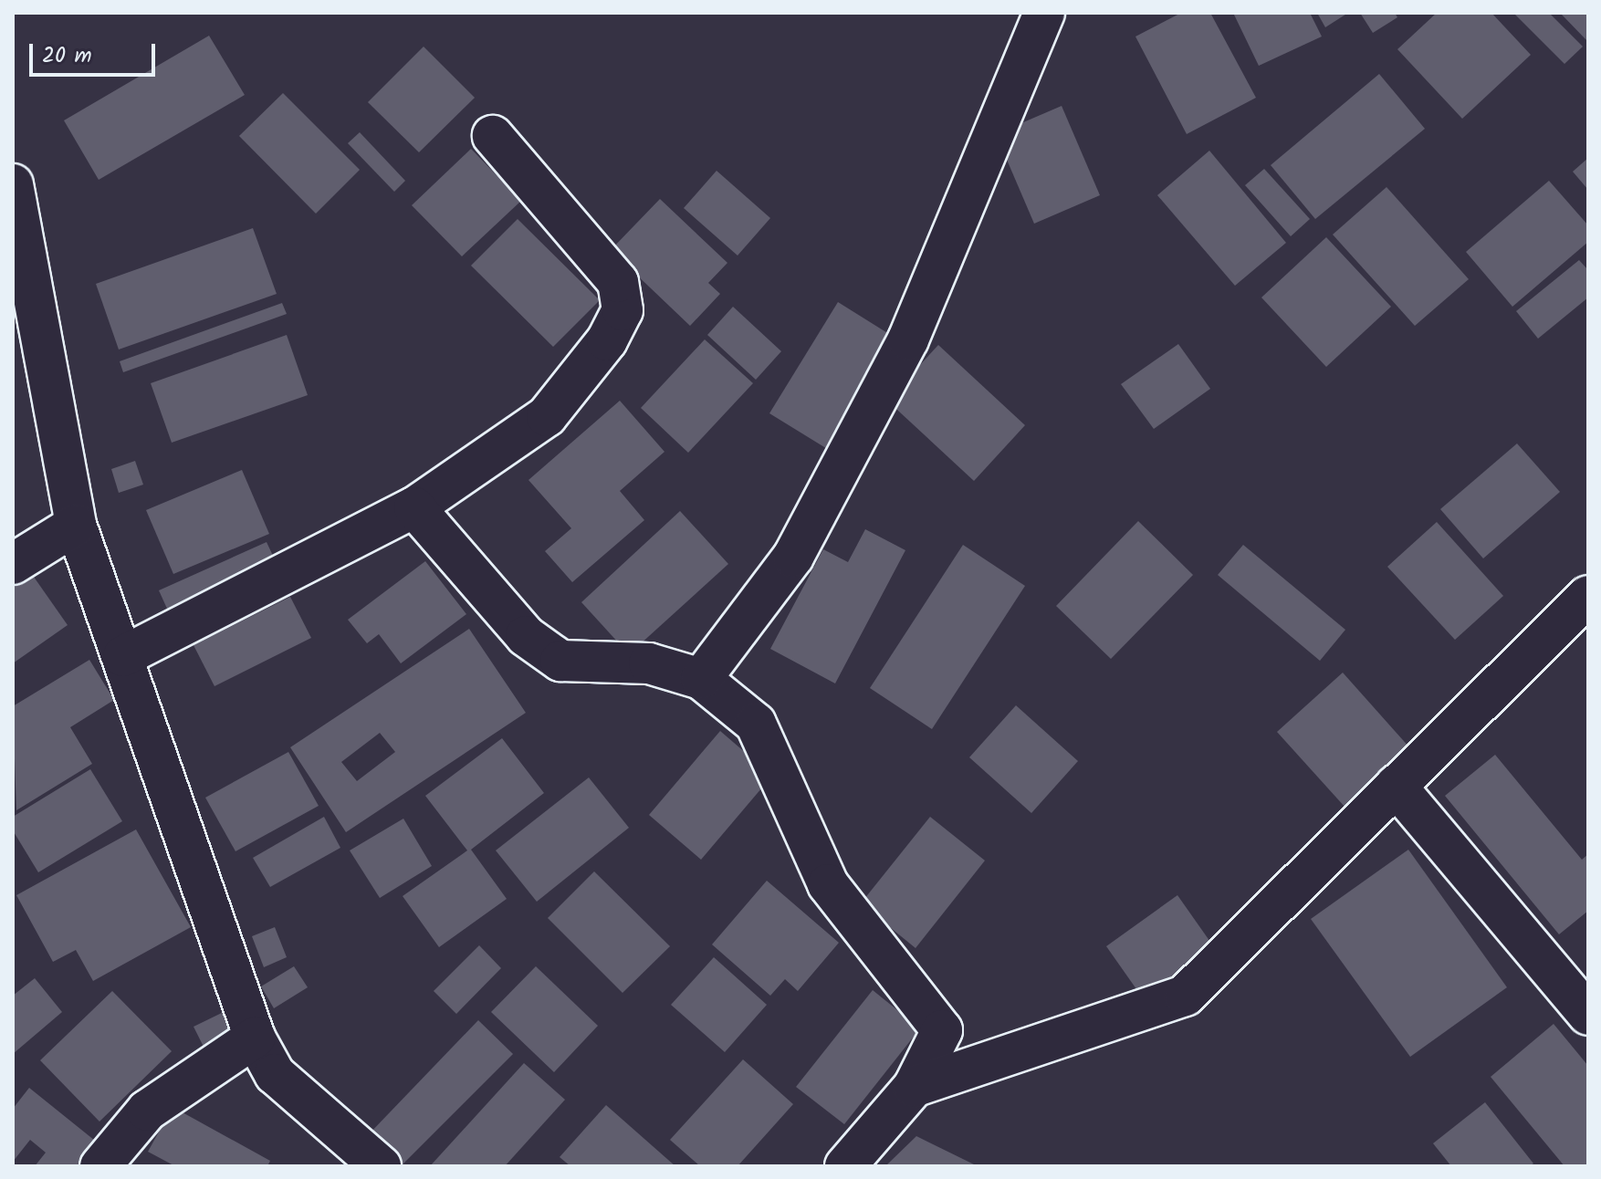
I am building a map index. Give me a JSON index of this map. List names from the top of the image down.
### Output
{
  "scale_bar": "20 m"
}
